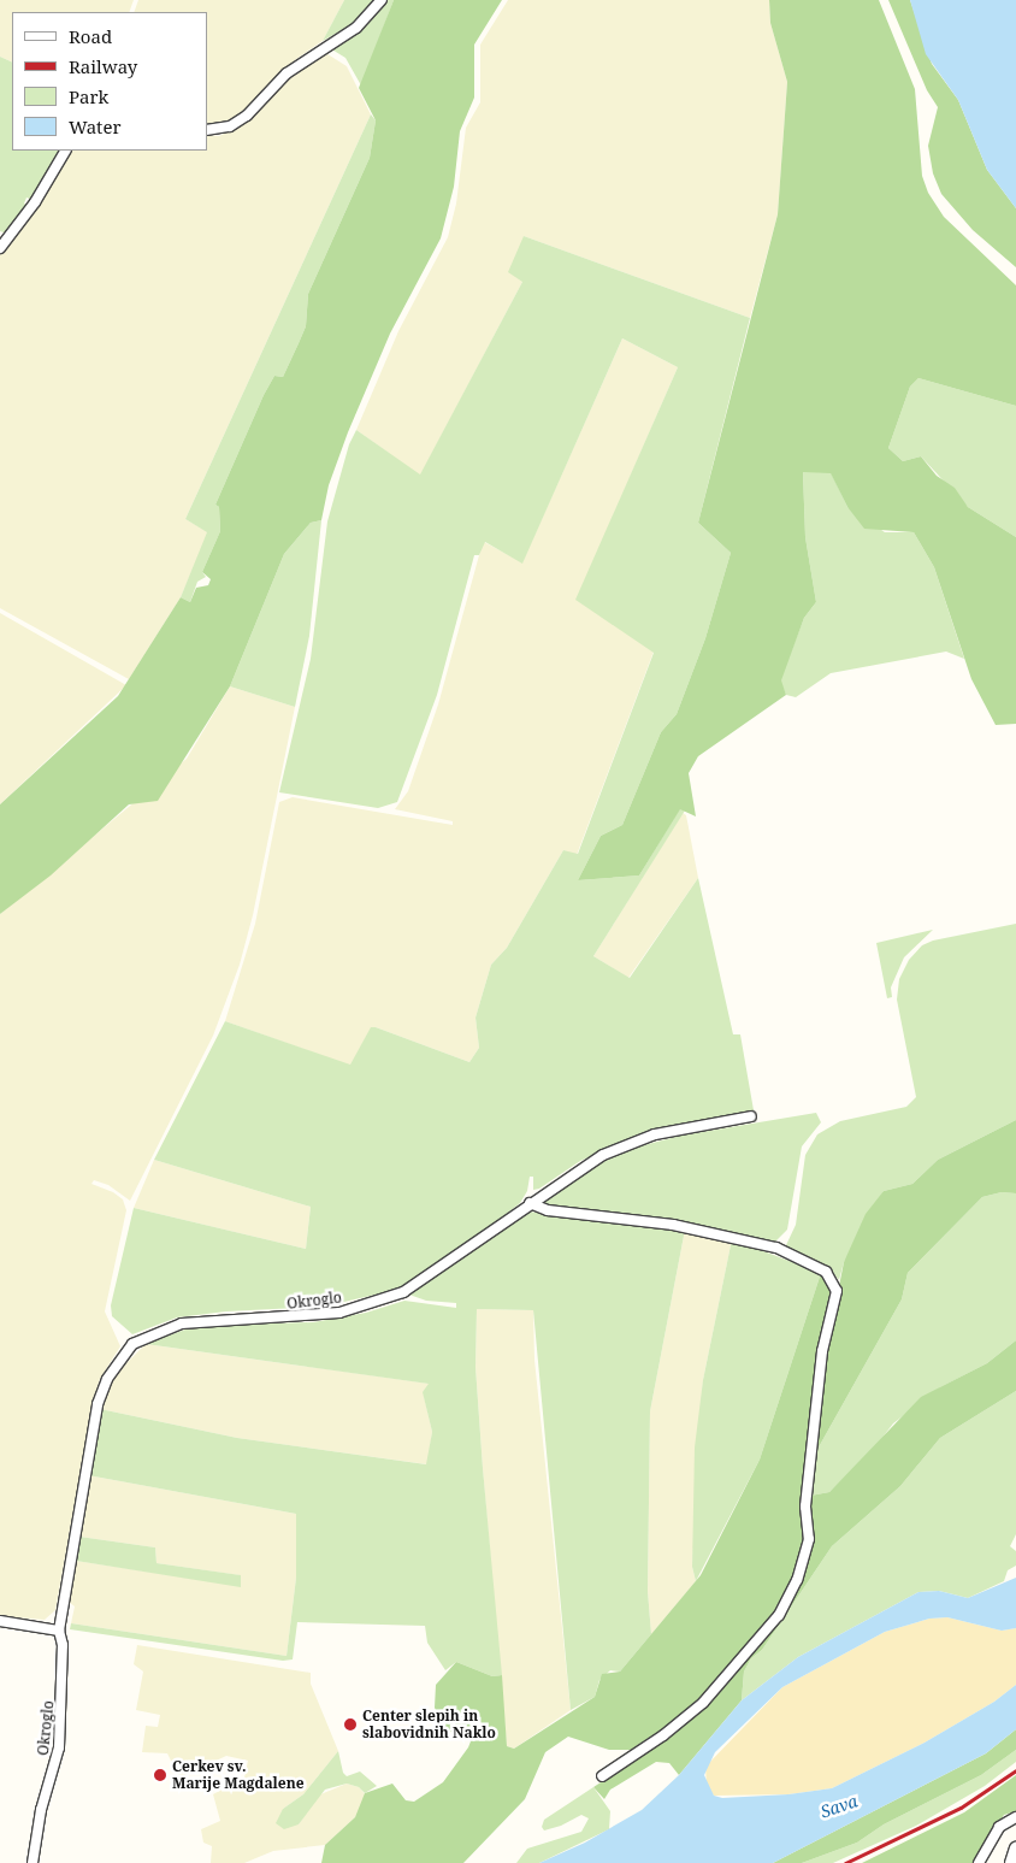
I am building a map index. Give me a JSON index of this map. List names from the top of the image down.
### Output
{
  "streets": {
    "street": ["Okroglo"]
  },
  "water": ["Sava"],
  "places": ["Center slepih in slabovidnih Naklo", "Cerkev sv. Marije Magdalene"],
  "legend": [
    "Road",
    "Railway",
    "Park",
    "Water"
  ]
}
